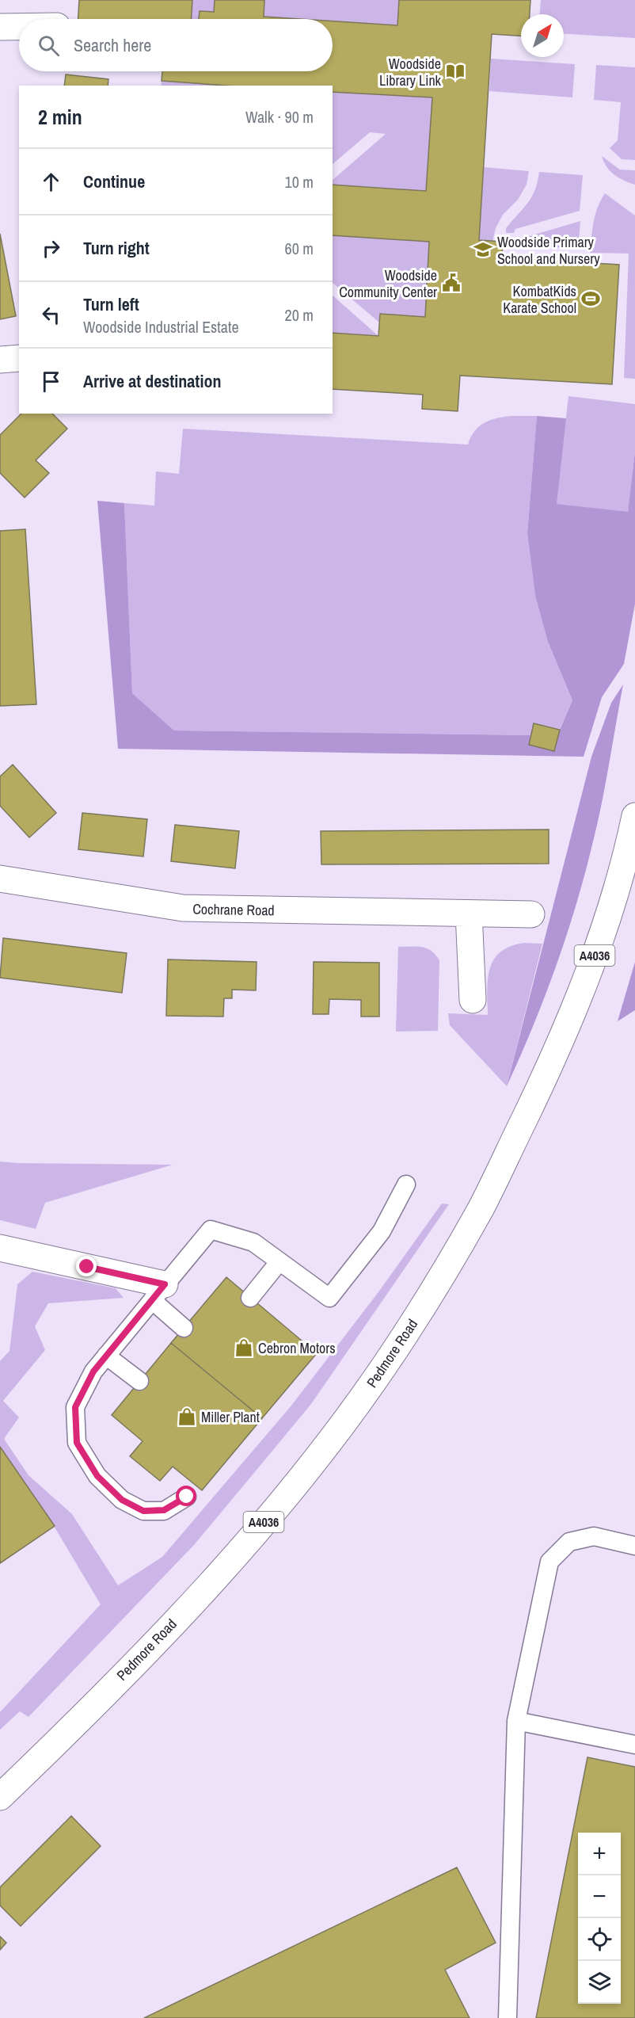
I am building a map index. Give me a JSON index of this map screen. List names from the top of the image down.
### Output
{
  "streets": {
    "main road": ["Cochrane Road", "A4036", "Pedmore Road"]
  },
  "places": {
    "library": ["Woodside Library Link"],
    "school or university": ["Woodside Primary School and Nursery"],
    "public building": ["Woodside Community Center"],
    "sports": ["KombatKids Karate School"],
    "shop": ["Cebron Motors", "Miller Plant"]
  },
  "north": "top right",
  "page": {
    "search": "Search here",
    "heading": ["2 min", "Walk · 90 m"],
    "list": [
      ["Continue", "10 m"],
      ["Turn right", "60 m"],
      ["Turn left", "Woodside Industrial Estate", "20 m"],
      "Arrive at destination"
    ],
    "map_buttons": ["+", "−"]
  }
}
